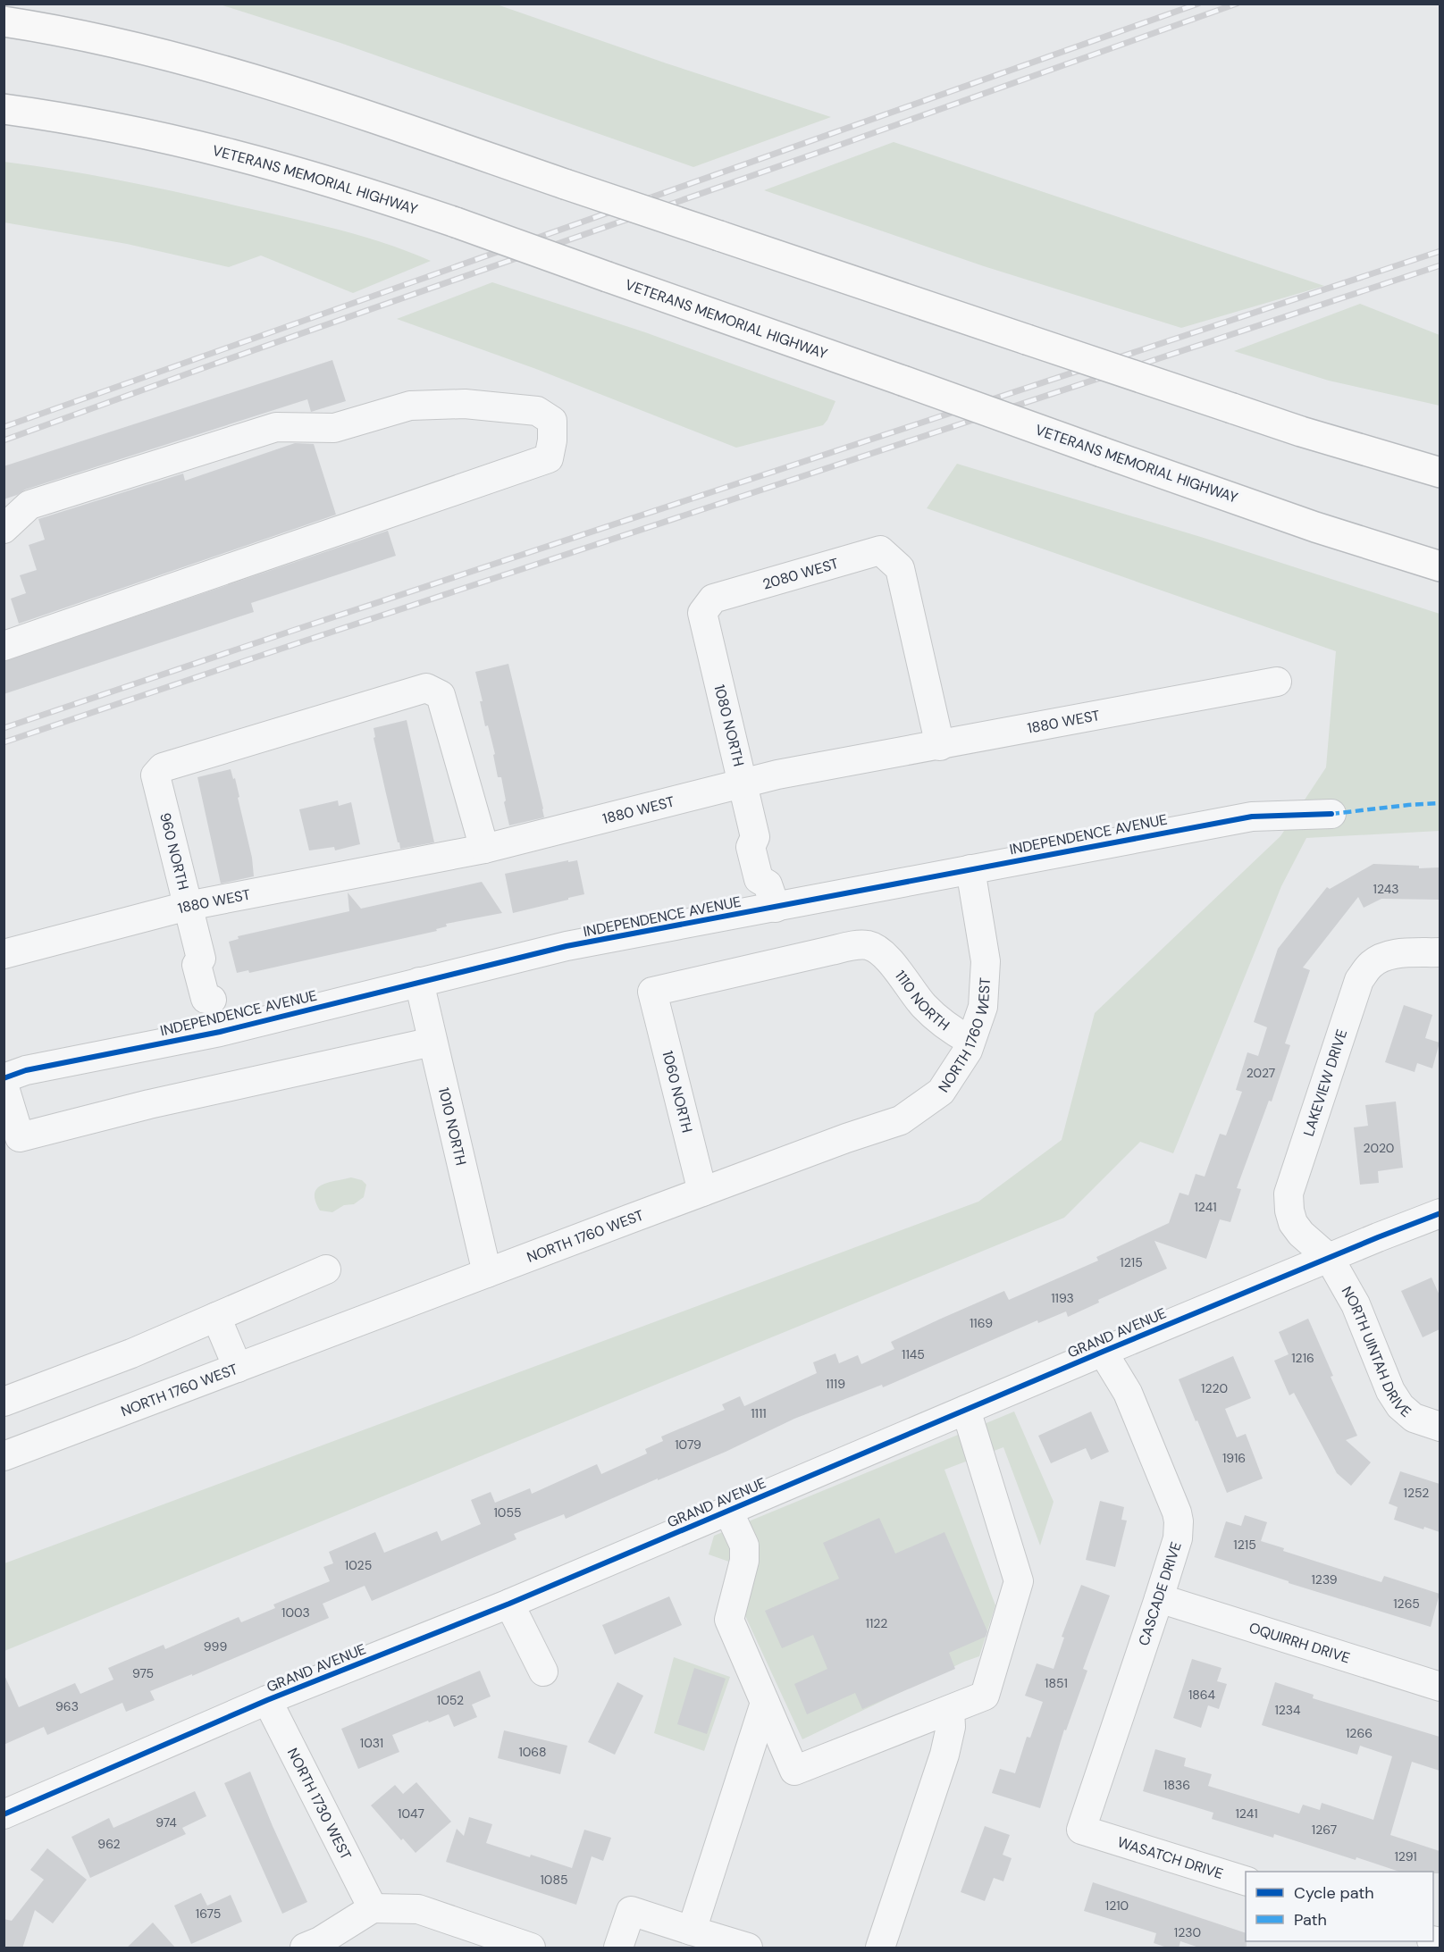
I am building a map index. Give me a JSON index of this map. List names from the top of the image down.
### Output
{
  "streets": {
    "highway": ["VETERANS MEMORIAL HIGHWAY"],
    "street": [
      "2080 WEST",
      "1880 WEST",
      "1080 NORTH",
      "INDEPENDENCE AVENUE",
      "960 NORTH",
      "1110 NORTH",
      "NORTH 1760 WEST",
      "LAKEVIEW DRIVE",
      "1060 NORTH",
      "1010 NORTH",
      "GRAND AVENUE",
      "NORTH UINTAH DRIVE",
      "CASCADE DRIVE",
      "OQUIRRH DRIVE",
      "NORTH 1730 WEST",
      "WASATCH DRIVE"
    ]
  },
  "crossings": [
    ["2080 WEST", "1880 WEST"],
    ["2080 WEST", "1080 NORTH"],
    ["1880 WEST", "1080 NORTH"],
    ["1880 WEST", "960 NORTH"],
    ["1080 NORTH", "INDEPENDENCE AVENUE"],
    ["INDEPENDENCE AVENUE", "960 NORTH"],
    ["INDEPENDENCE AVENUE", "NORTH 1760 WEST"],
    ["INDEPENDENCE AVENUE", "1010 NORTH"],
    ["1110 NORTH", "NORTH 1760 WEST"],
    ["1110 NORTH", "1060 NORTH"],
    ["NORTH 1760 WEST", "1060 NORTH"],
    ["NORTH 1760 WEST", "1010 NORTH"],
    ["LAKEVIEW DRIVE", "GRAND AVENUE"],
    ["LAKEVIEW DRIVE", "NORTH UINTAH DRIVE"],
    ["GRAND AVENUE", "NORTH UINTAH DRIVE"],
    ["GRAND AVENUE", "CASCADE DRIVE"],
    ["GRAND AVENUE", "NORTH 1730 WEST"],
    ["CASCADE DRIVE", "OQUIRRH DRIVE"],
    ["CASCADE DRIVE", "WASATCH DRIVE"]
  ],
  "house_numbers": [
    "1243",
    "2027",
    "2020",
    "1241",
    "1215",
    "1193",
    "1169",
    "1145",
    "1216",
    "1119",
    "1220",
    "1111",
    "1079",
    "1916",
    "1252",
    "1055",
    "1215",
    "1025",
    "1239",
    "1265",
    "1003",
    "1122",
    "999",
    "975",
    "1851",
    "1864",
    "1052",
    "963",
    "1234",
    "1266",
    "1031",
    "1068",
    "1836",
    "1047",
    "1241",
    "974",
    "1267",
    "962",
    "1291",
    "1085",
    "1210",
    "1675",
    "1230"
  ],
  "legend": ["Cycle path", "Path"]
}
